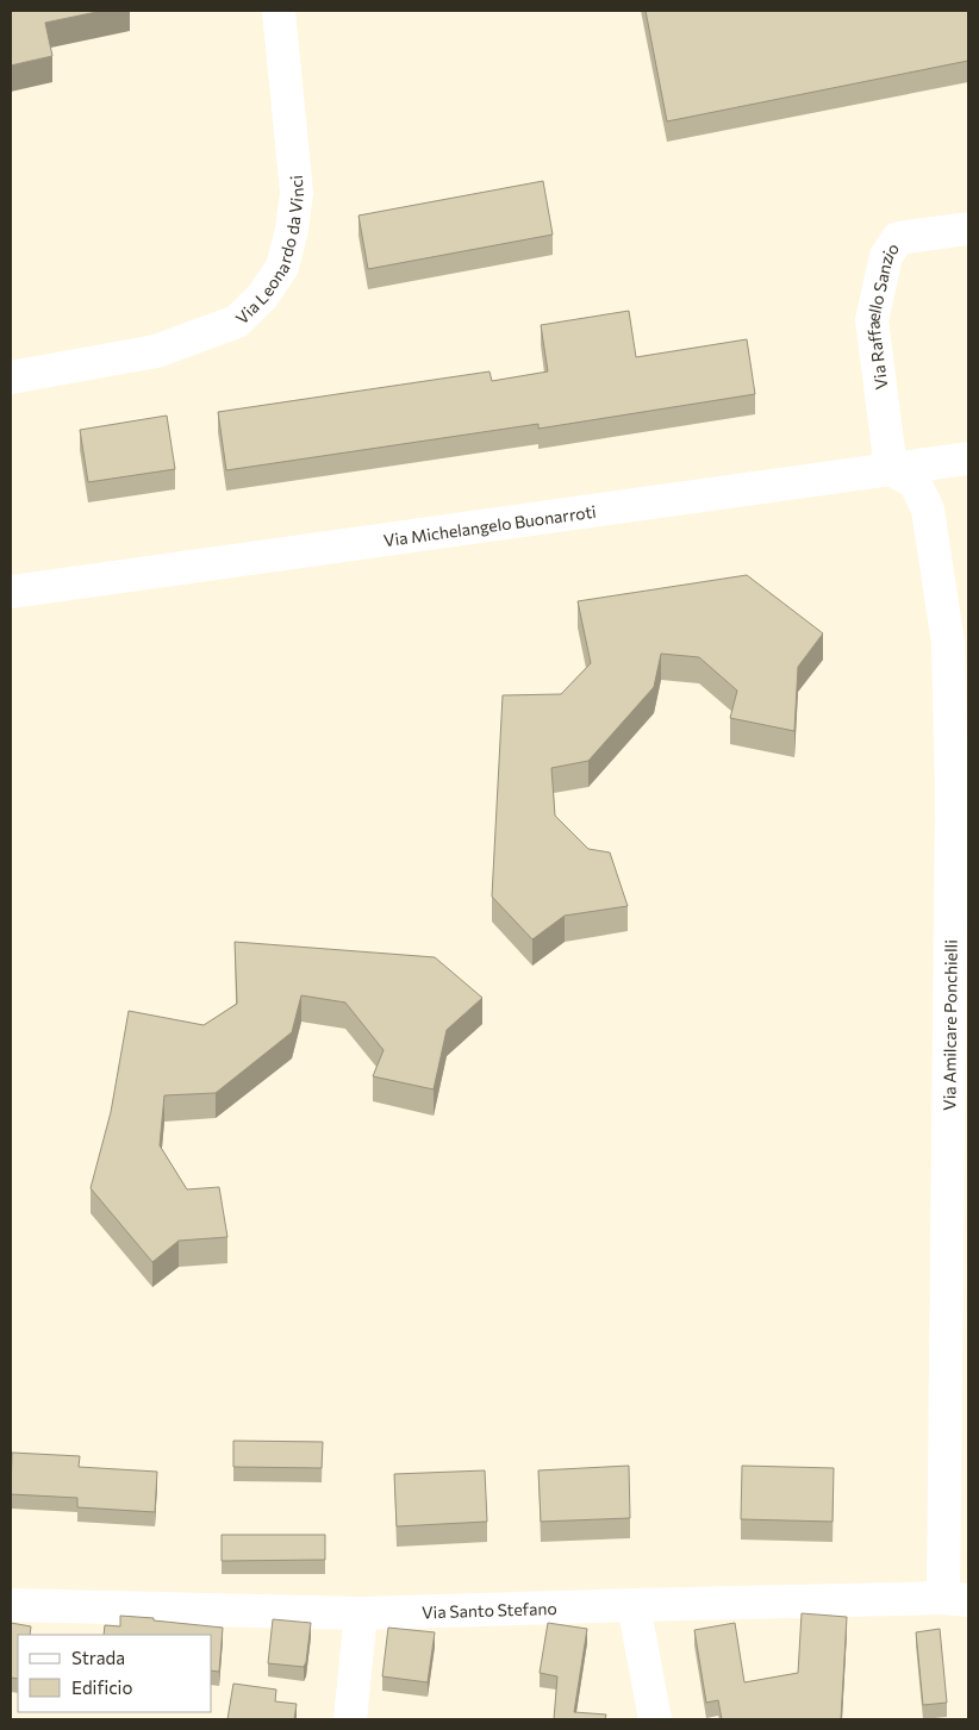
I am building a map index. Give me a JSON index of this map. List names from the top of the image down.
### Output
{
  "streets": {
    "street": [
      "Via Leonardo da Vinci",
      "Via Raffaello Sanzio",
      "Via Michelangelo Buonarroti",
      "Via Amilcare Ponchielli",
      "Via Santo Stefano"
    ]
  },
  "crossings": [
    ["Via Raffaello Sanzio", "Via Michelangelo Buonarroti"],
    ["Via Raffaello Sanzio", "Via Amilcare Ponchielli"],
    ["Via Michelangelo Buonarroti", "Via Amilcare Ponchielli"],
    ["Via Amilcare Ponchielli", "Via Santo Stefano"]
  ],
  "legend": ["Strada", "Edificio"]
}
